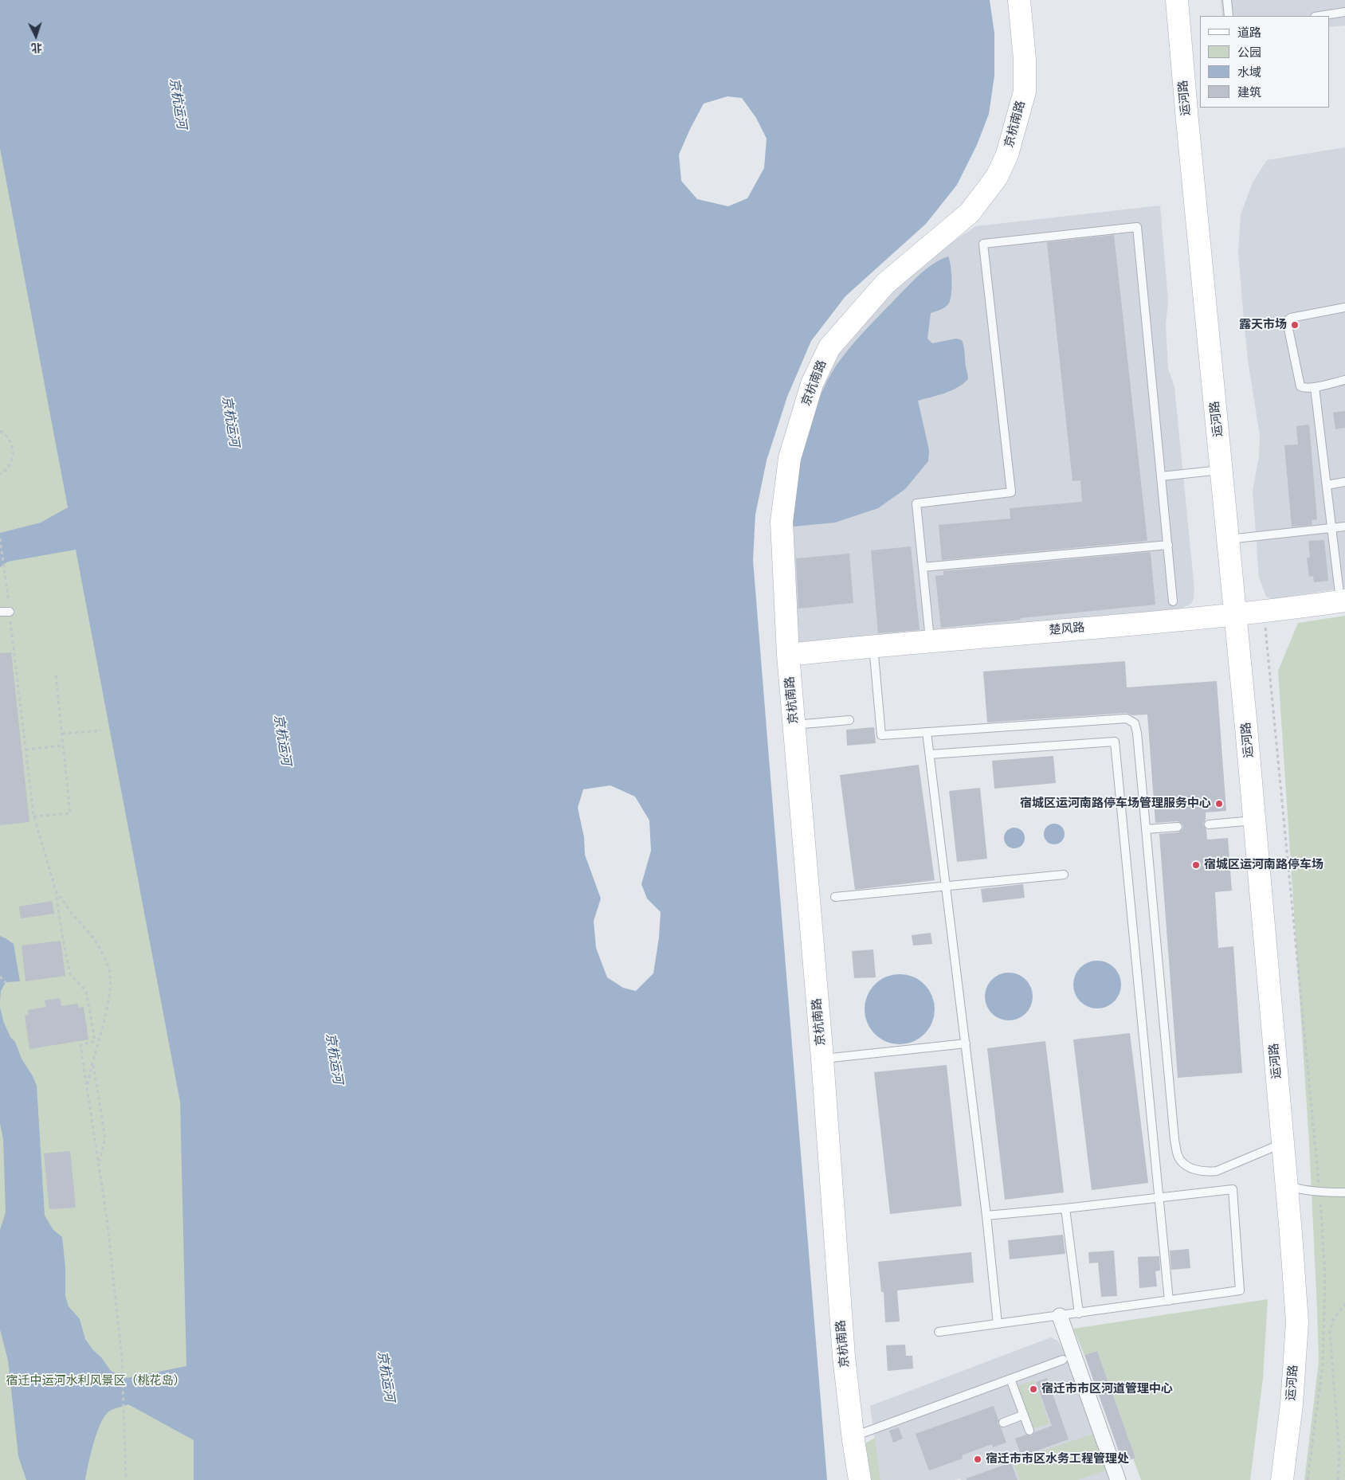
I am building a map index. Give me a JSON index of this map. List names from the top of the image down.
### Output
{
  "streets": {
    "street": ["运河路", "京杭南路", "楚风路"]
  },
  "crossings": [
    ["运河路", "楚风路"],
    ["京杭南路", "楚风路"]
  ],
  "water": ["京杭运河"],
  "parks": ["宿迁中运河水利风景区（桃花岛）"],
  "places": [
    "露天市场",
    "宿城区运河南路停车场管理服务中心",
    "宿城区运河南路停车场",
    "宿迁市市区河道管理中心",
    "宿迁市市区水务工程管理处"
  ],
  "legend": [
    "道路",
    "公园",
    "水域",
    "建筑"
  ],
  "north": "bottom"
}
